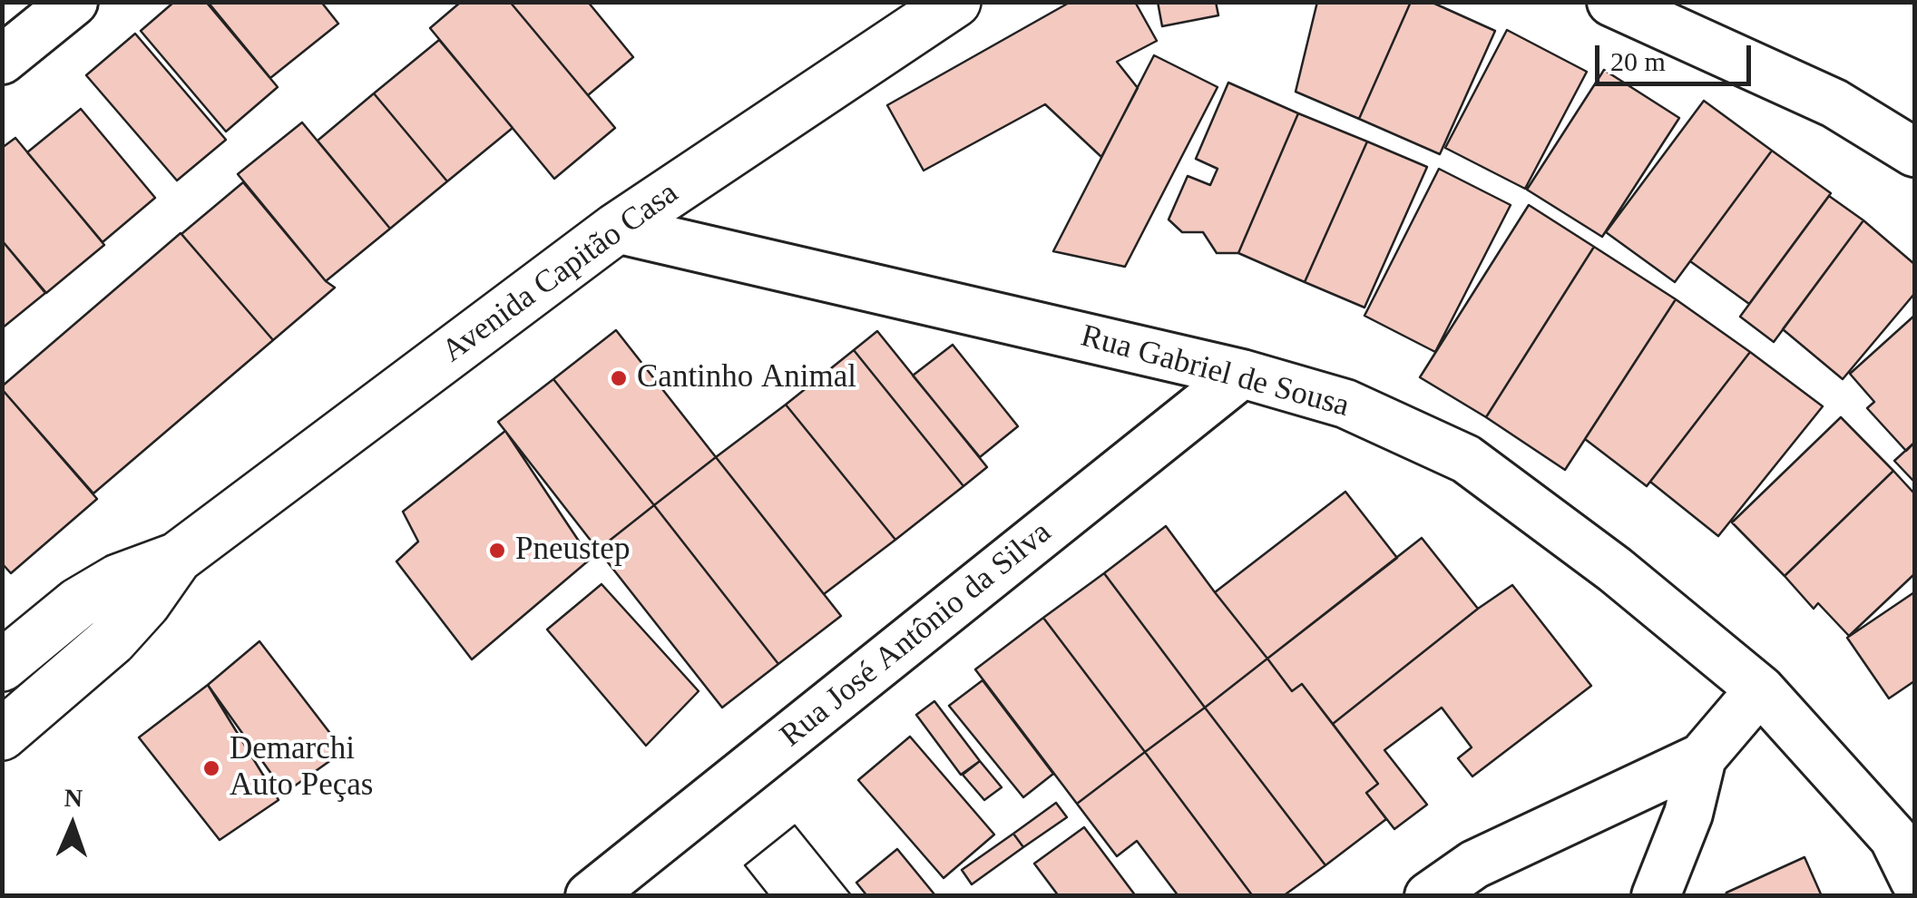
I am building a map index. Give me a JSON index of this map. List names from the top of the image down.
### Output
{
  "streets": {
    "main road": ["Avenida Capitão Casa"],
    "street": ["Rua Gabriel de Sousa", "Rua José Antônio da Silva"]
  },
  "crossings": [
    ["Avenida Capitão Casa", "Rua Gabriel de Sousa"],
    ["Rua Gabriel de Sousa", "Rua José Antônio da Silva"]
  ],
  "places": ["Cantinho Animal", "Pneustep", "Demarchi Auto Peças"],
  "scale_bar": "20 m",
  "north": "top"
}
